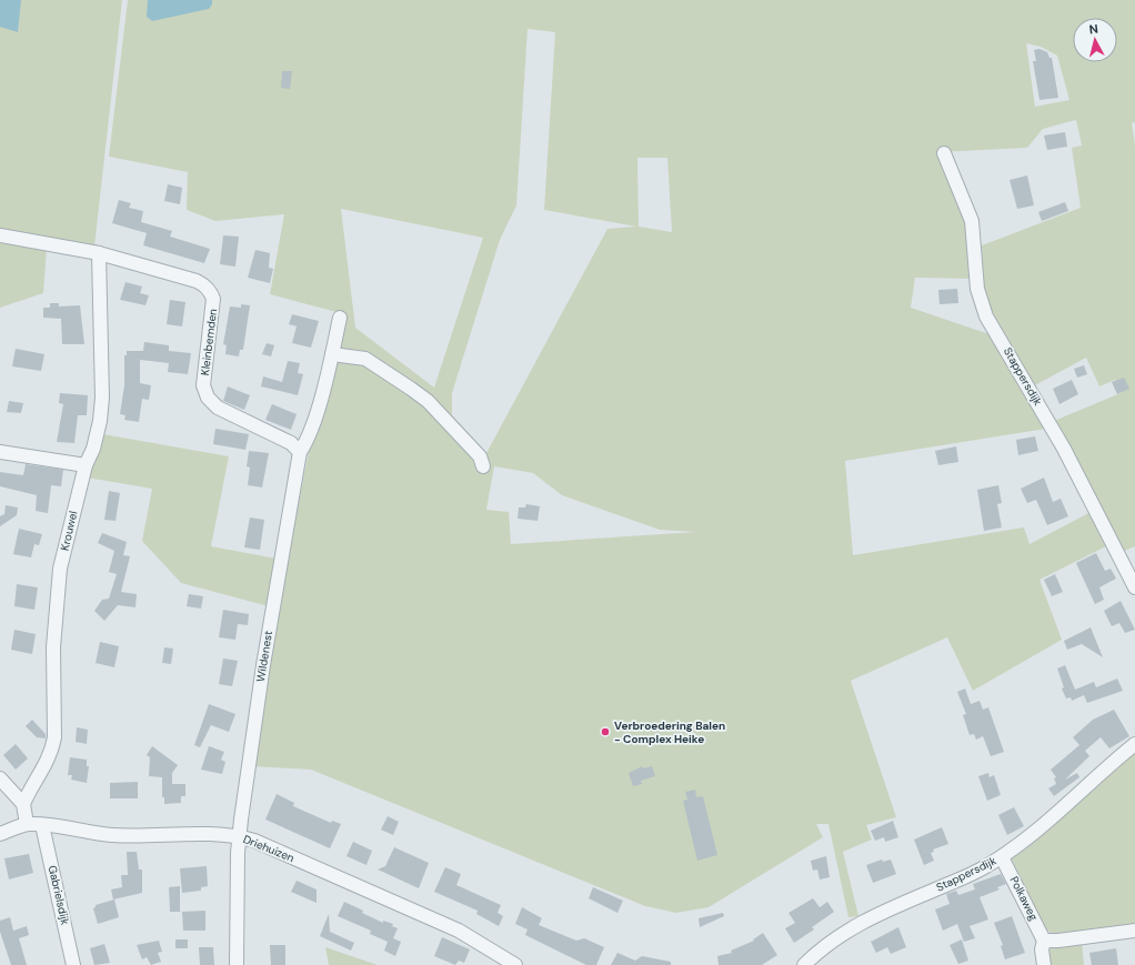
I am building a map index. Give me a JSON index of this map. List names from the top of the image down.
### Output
{
  "streets": {
    "street": [
      "Kleinbemden",
      "Stappersdijk",
      "Krouwel",
      "Wildenest",
      "Driehuizen",
      "Gabrielsdijk",
      "Polkaweg"
    ]
  },
  "crossings": [
    ["Kleinbemden", "Krouwel"],
    ["Kleinbemden", "Wildenest"],
    ["Stappersdijk", "Polkaweg"],
    ["Wildenest", "Driehuizen"],
    ["Driehuizen", "Gabrielsdijk"]
  ],
  "places": ["Verbroedering Balen - Complex Heike"],
  "north": "top"
}
